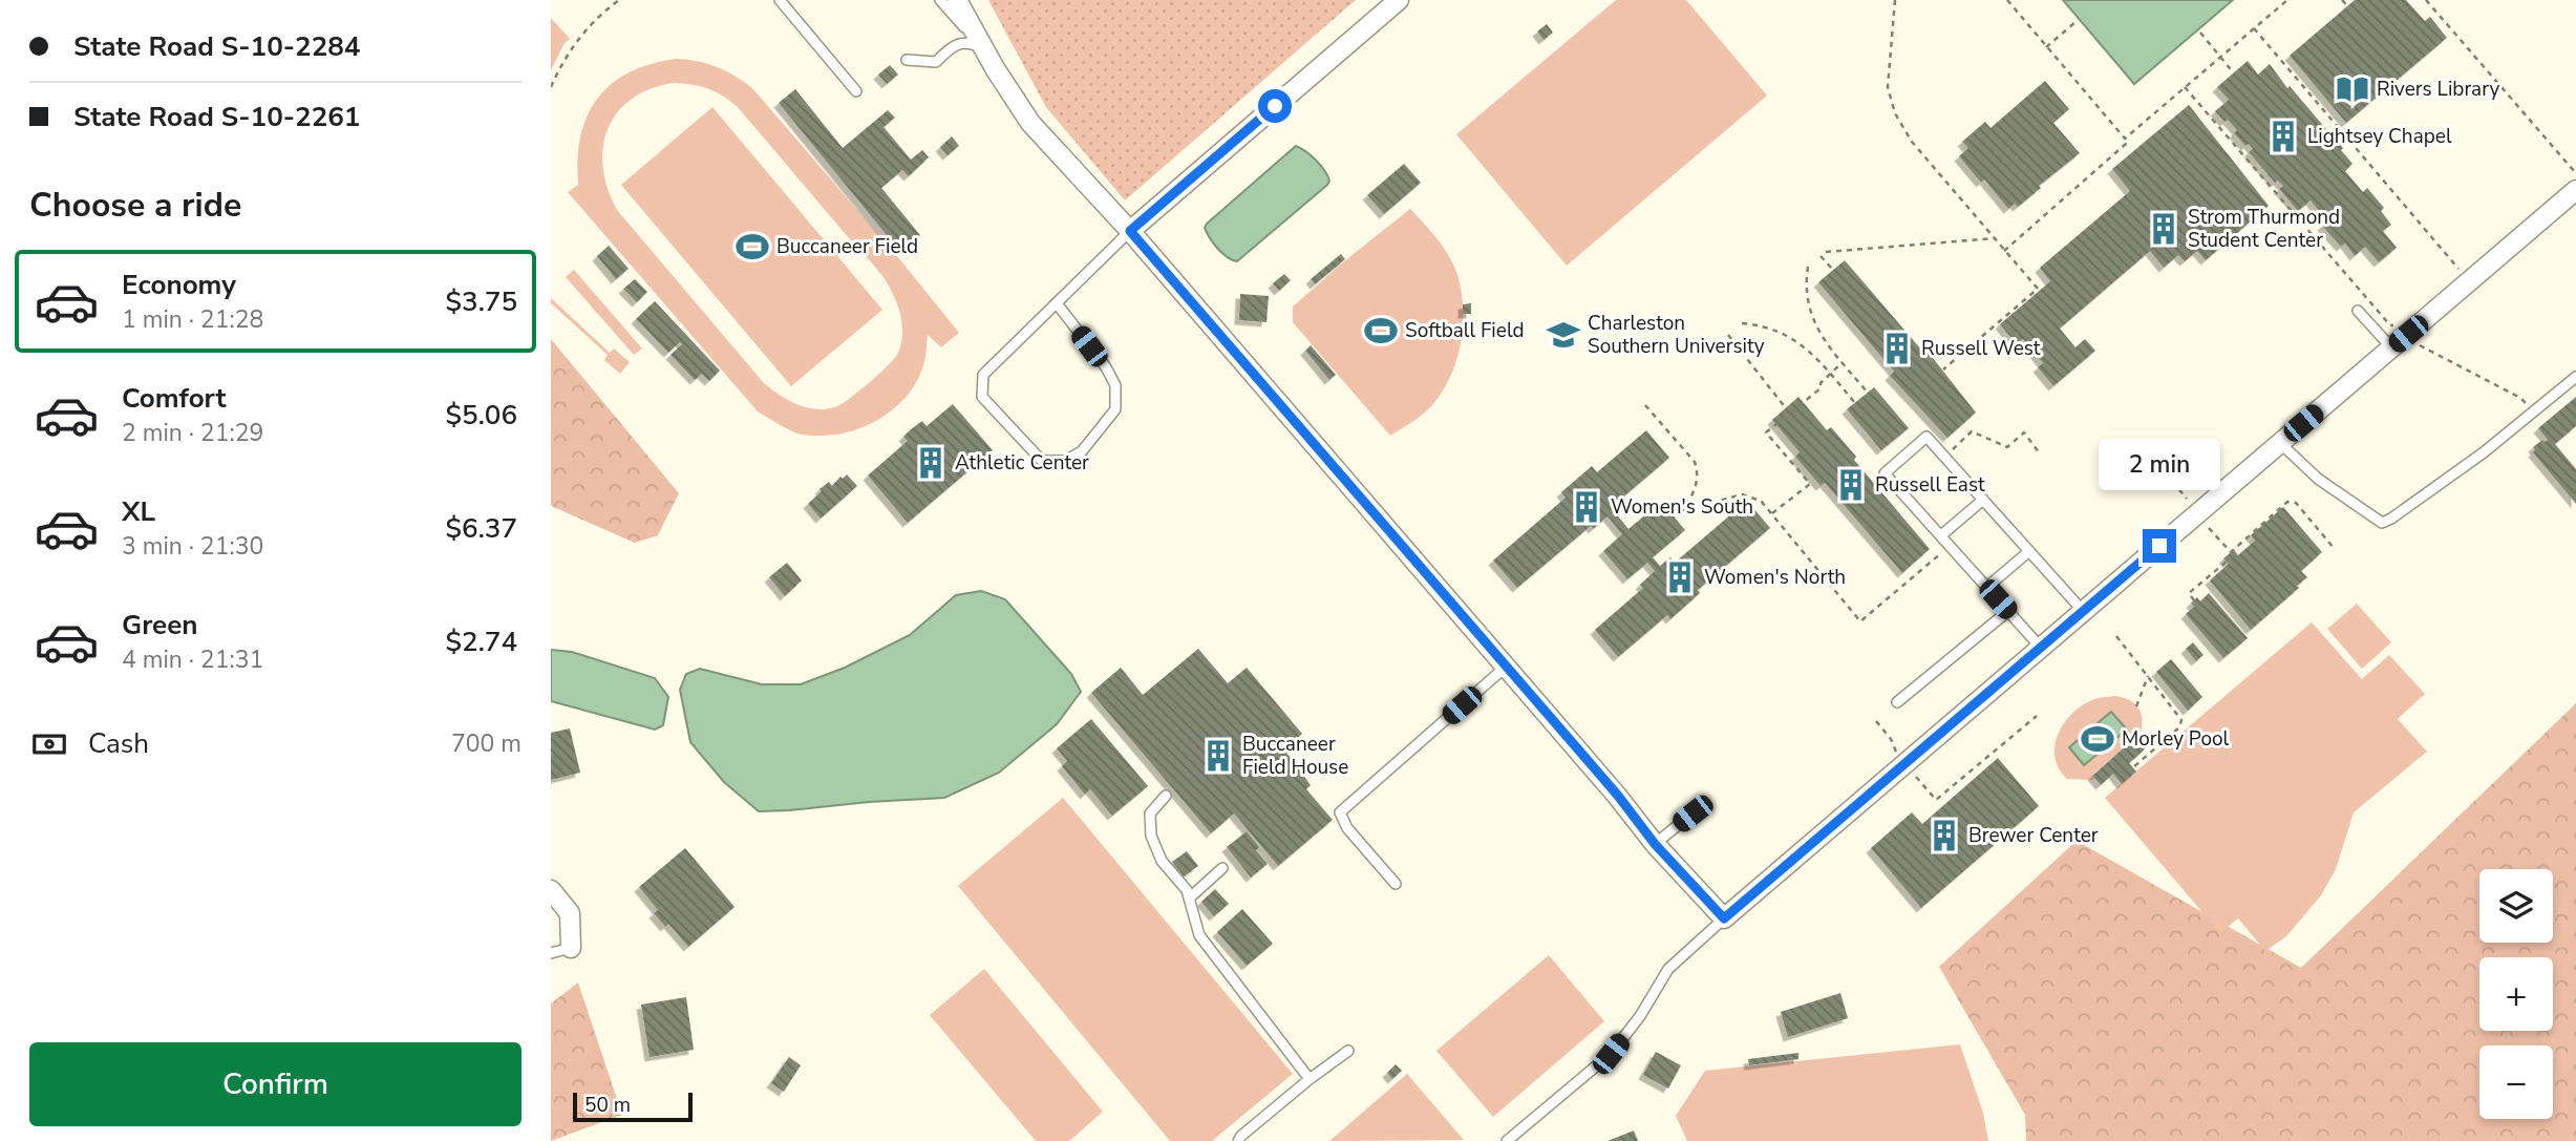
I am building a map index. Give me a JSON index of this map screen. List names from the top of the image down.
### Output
{
  "places": {
    "library": ["Rivers Library"],
    "building": [
      "Lightsey Chapel",
      "Strom Thurmond Student Center",
      "Russell West",
      "Athletic Center",
      "Russell East",
      "Women's South",
      "Women's North",
      "Buccaneer Field House",
      "Brewer Center"
    ],
    "sports": ["Buccaneer Field", "Softball Field", "Morley Pool"],
    "school or university": ["Charleston Southern University"]
  },
  "scale_bar": "50 m",
  "page": {
    "banner": ["State Road S-10-2284", "State Road S-10-2261"],
    "heading": "Choose a ride",
    "list": [
      {
        "name": "Economy",
        "note": "1 min · 21:28",
        "value": "$3.75"
      },
      {
        "name": "Comfort",
        "note": "2 min · 21:29",
        "value": "$5.06"
      },
      {
        "name": "XL",
        "note": "3 min · 21:30",
        "value": "$6.37"
      },
      {
        "name": "Green",
        "note": "4 min · 21:31",
        "value": "$2.74"
      }
    ],
    "bubble": "2 min",
    "pay": ["Cash", "700 m"],
    "map_buttons": ["+", "−"],
    "buttons": "Confirm",
    "scale": "50 m"
  }
}
